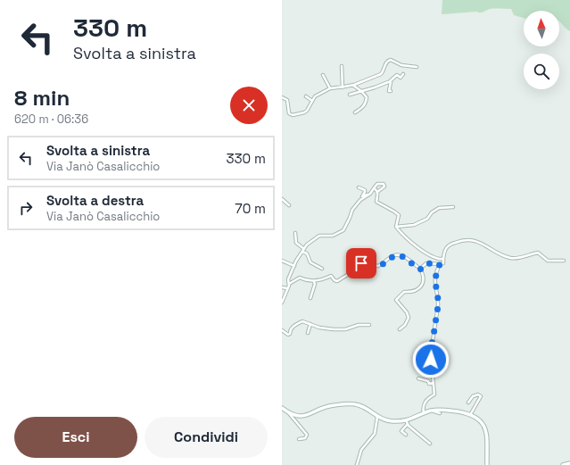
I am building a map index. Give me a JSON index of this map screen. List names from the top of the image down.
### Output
{
  "north": "top",
  "page": {
    "turn": ["330 m", "Svolta a sinistra"],
    "heading": ["8 min", "620 m · 06:36"],
    "list": [
      {
        "name": "Svolta a sinistra",
        "note": "Via Janò Casalicchio",
        "value": "330 m"
      },
      {
        "name": "Svolta a destra",
        "note": "Via Janò Casalicchio",
        "value": "70 m"
      }
    ],
    "buttons": ["Esci", "Condividi"]
  }
}
